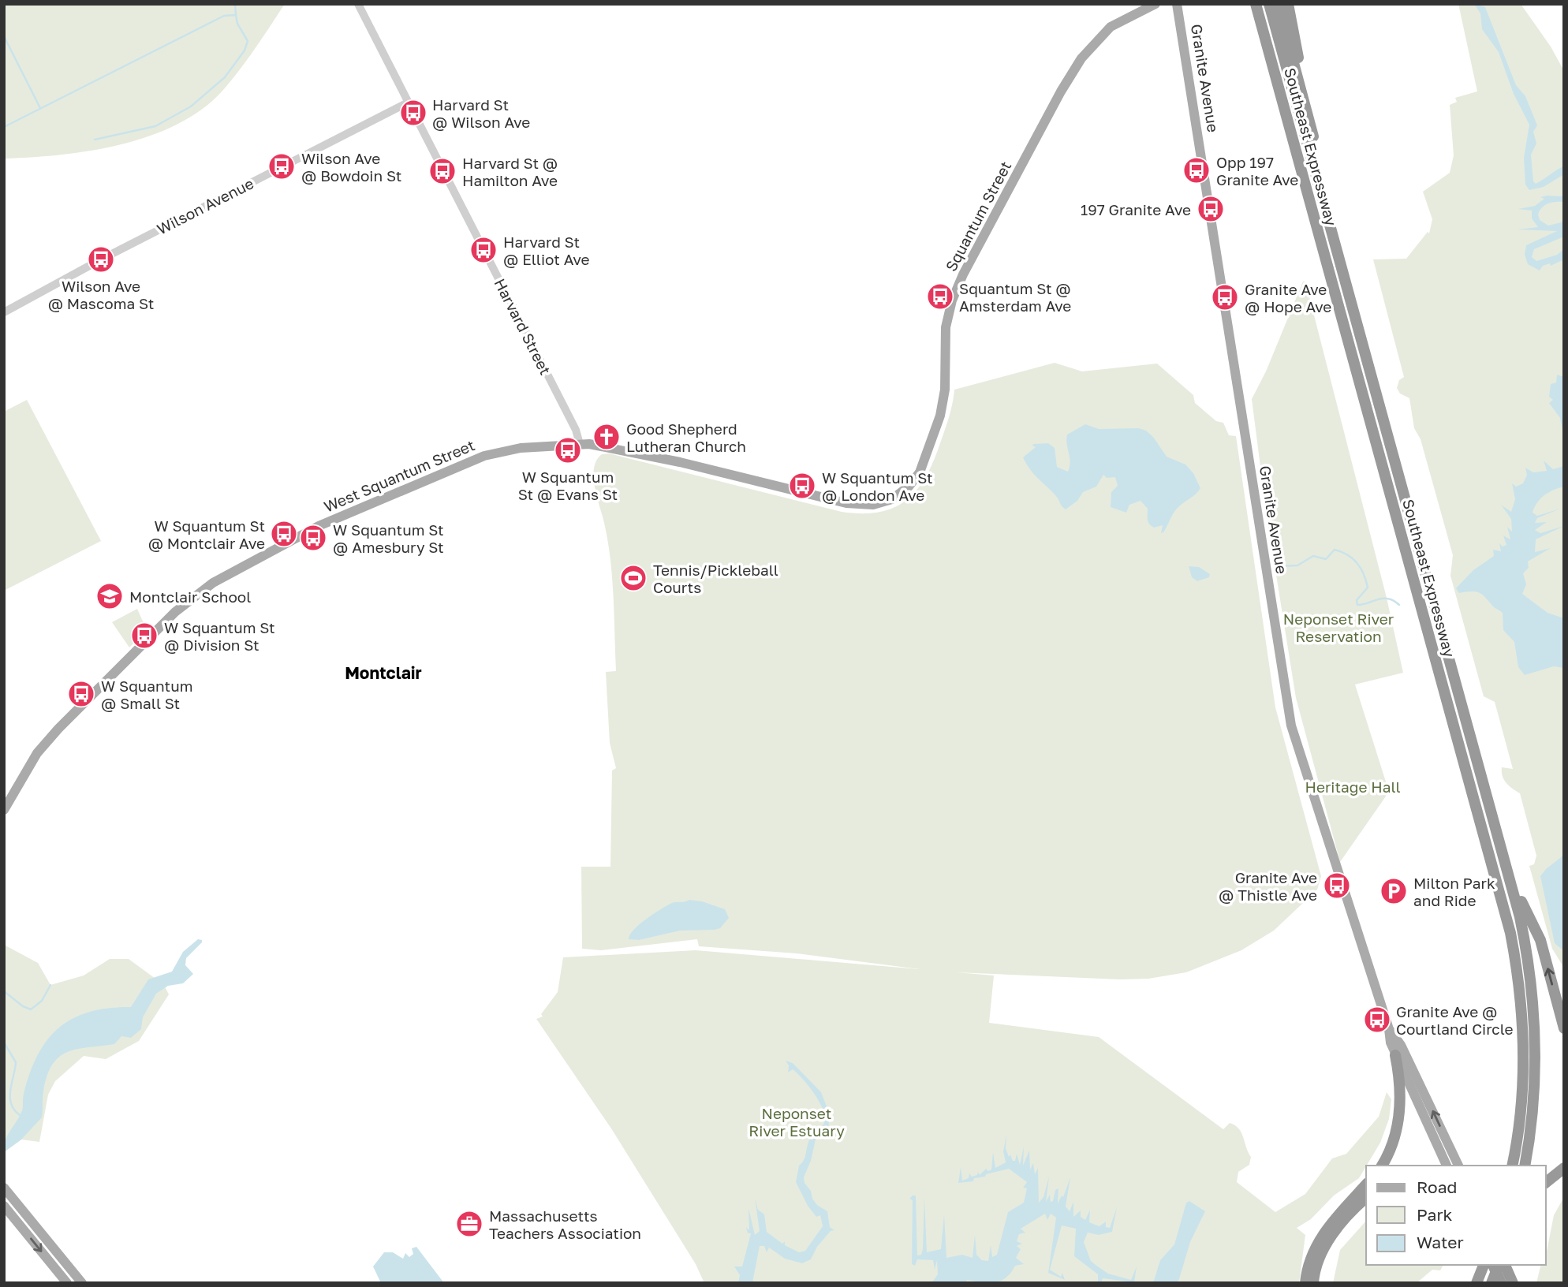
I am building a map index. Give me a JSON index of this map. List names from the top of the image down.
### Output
{
  "streets": {
    "highway": ["Southeast Expressway"],
    "main road": ["Granite Avenue", "Squantum Street", "West Squantum Street"],
    "street": ["Wilson Avenue", "Harvard Street"]
  },
  "crossings": [
    ["Wilson Avenue", "Harvard Street"],
    ["Squantum Street", "West Squantum Street"],
    ["Harvard Street", "West Squantum Street"]
  ],
  "districts": ["Montclair"],
  "parks": ["Neponset River Reservation", "Heritage Hall", "Neponset River Estuary"],
  "places": {
    "bus stop": [
      "Harvard St @ Wilson Ave",
      "Wilson Ave @ Bowdoin St",
      "Opp 197 Granite Ave",
      "Harvard St @ Hamilton Ave",
      "197 Granite Ave",
      "Harvard St @ Elliot Ave",
      "Wilson Ave @ Mascoma St",
      "Squantum St @ Amsterdam Ave",
      "Granite Ave @ Hope Ave",
      "W Squantum St @ Evans St",
      "W Squantum St @ London Ave",
      "W Squantum St @ Montclair Ave",
      "W Squantum St @ Amesbury St",
      "W Squantum St @ Division St",
      "W Squantum @ Small St",
      "Granite Ave @ Thistle Ave",
      "Granite Ave @ Courtland Circle"
    ],
    "church": ["Good Shepherd Lutheran Church"],
    "sports": ["Tennis/Pickleball Courts"],
    "school or university": ["Montclair School"],
    "parking": ["Milton Park and Ride"],
    "office": ["Massachusetts Teachers Association"]
  },
  "legend": ["Road", "Park", "Water"]
}
